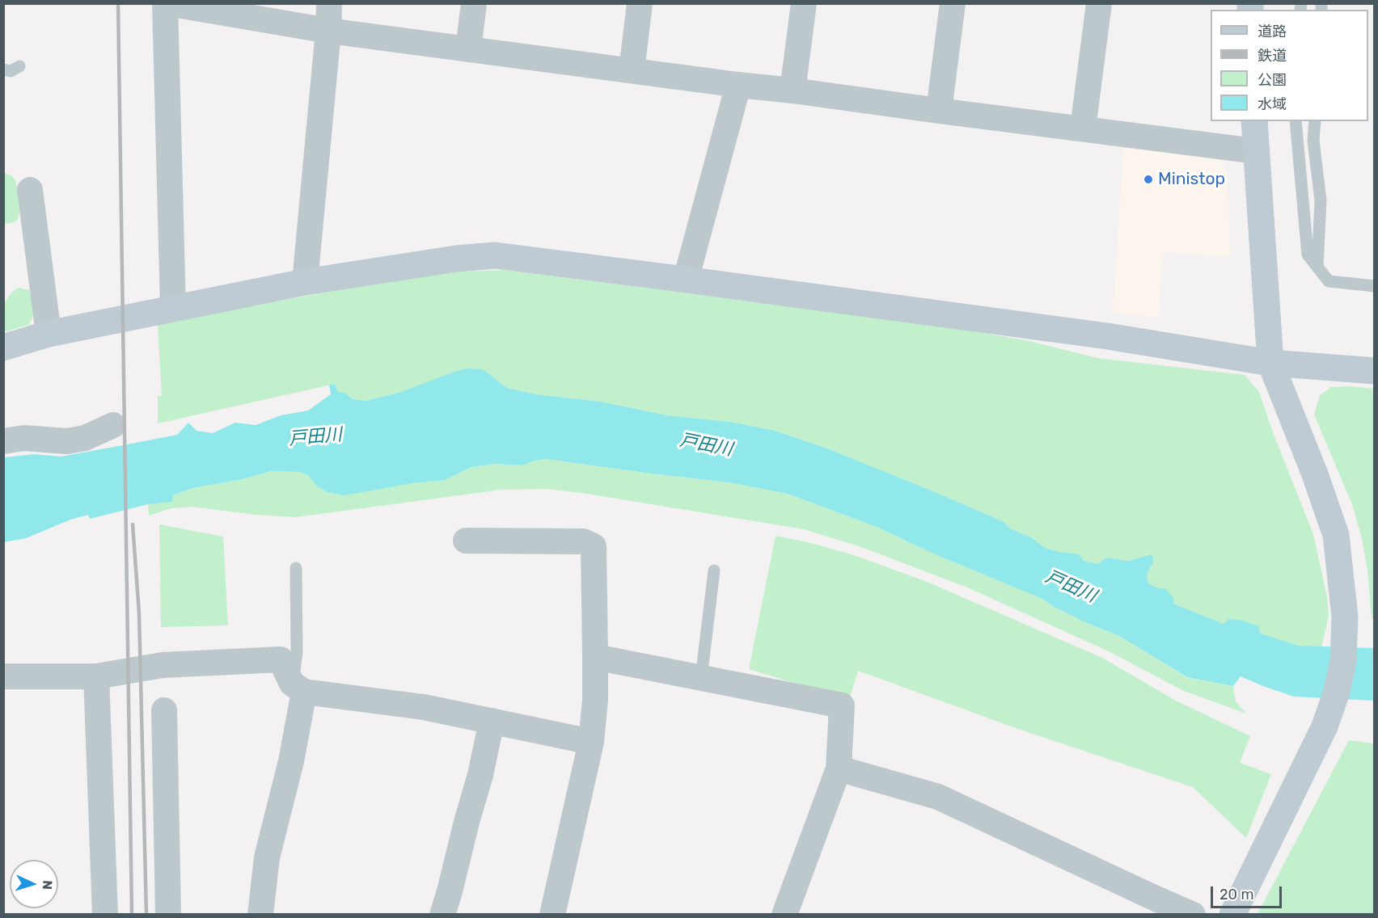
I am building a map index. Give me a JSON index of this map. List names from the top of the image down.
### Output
{
  "water": ["戸田川"],
  "places": ["Ministop"],
  "legend": [
    "道路",
    "鉄道",
    "公園",
    "水域"
  ],
  "scale_bar": "20 m",
  "north": "right"
}
